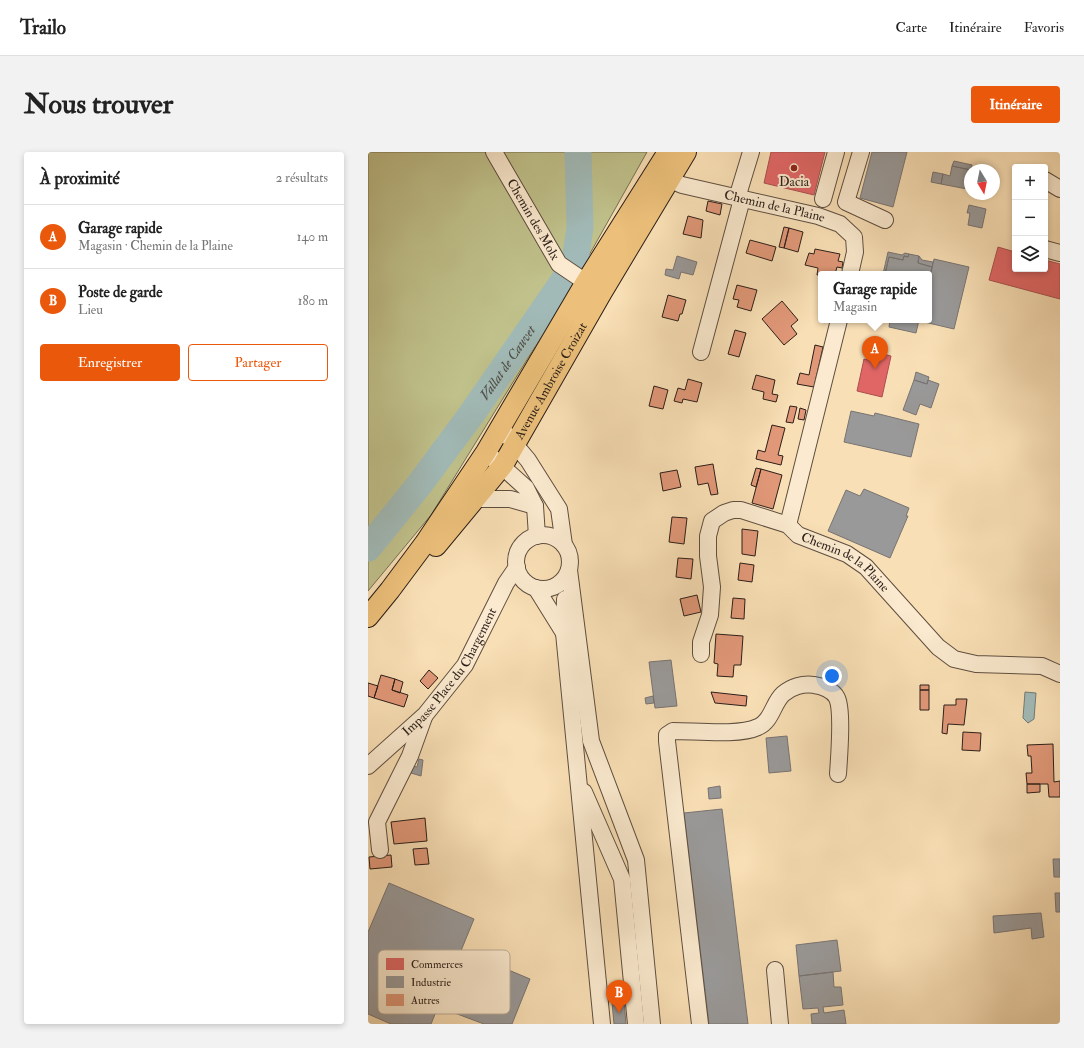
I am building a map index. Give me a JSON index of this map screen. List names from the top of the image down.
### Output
{
  "streets": {
    "main road": ["Avenue Ambroise Croizat"],
    "street": ["Chemin de la Plaine", "Chemin des Molx", "Impasse Place du Chargement"]
  },
  "crossings": [
    ["Chemin de la Plaine", "Avenue Ambroise Croizat"],
    ["Chemin des Molx", "Avenue Ambroise Croizat"]
  ],
  "water": ["Vallat de Cauvet"],
  "places": ["Dacia"],
  "legend": ["Commerces", "Industrie", "Autres"],
  "north": "bottom",
  "page": {
    "header": "Trailo",
    "nav": ["Carte", "Itinéraire", "Favoris"],
    "buttons": [
      "Itinéraire",
      ["Enregistrer", "Partager"]
    ],
    "title": "Nous trouver",
    "heading": ["À proximité", "2 résultats"],
    "map_buttons": ["+", "−"],
    "list": [
      {
        "mark": "A",
        "name": "Garage rapide",
        "note": "Magasin · Chemin de la Plaine",
        "value": "140 m"
      },
      {
        "mark": "B",
        "name": "Poste de garde",
        "note": "Lieu",
        "value": "180 m"
      }
    ],
    "popup": ["Garage rapide", "Magasin"],
    "pins": ["A", "B"]
  }
}
